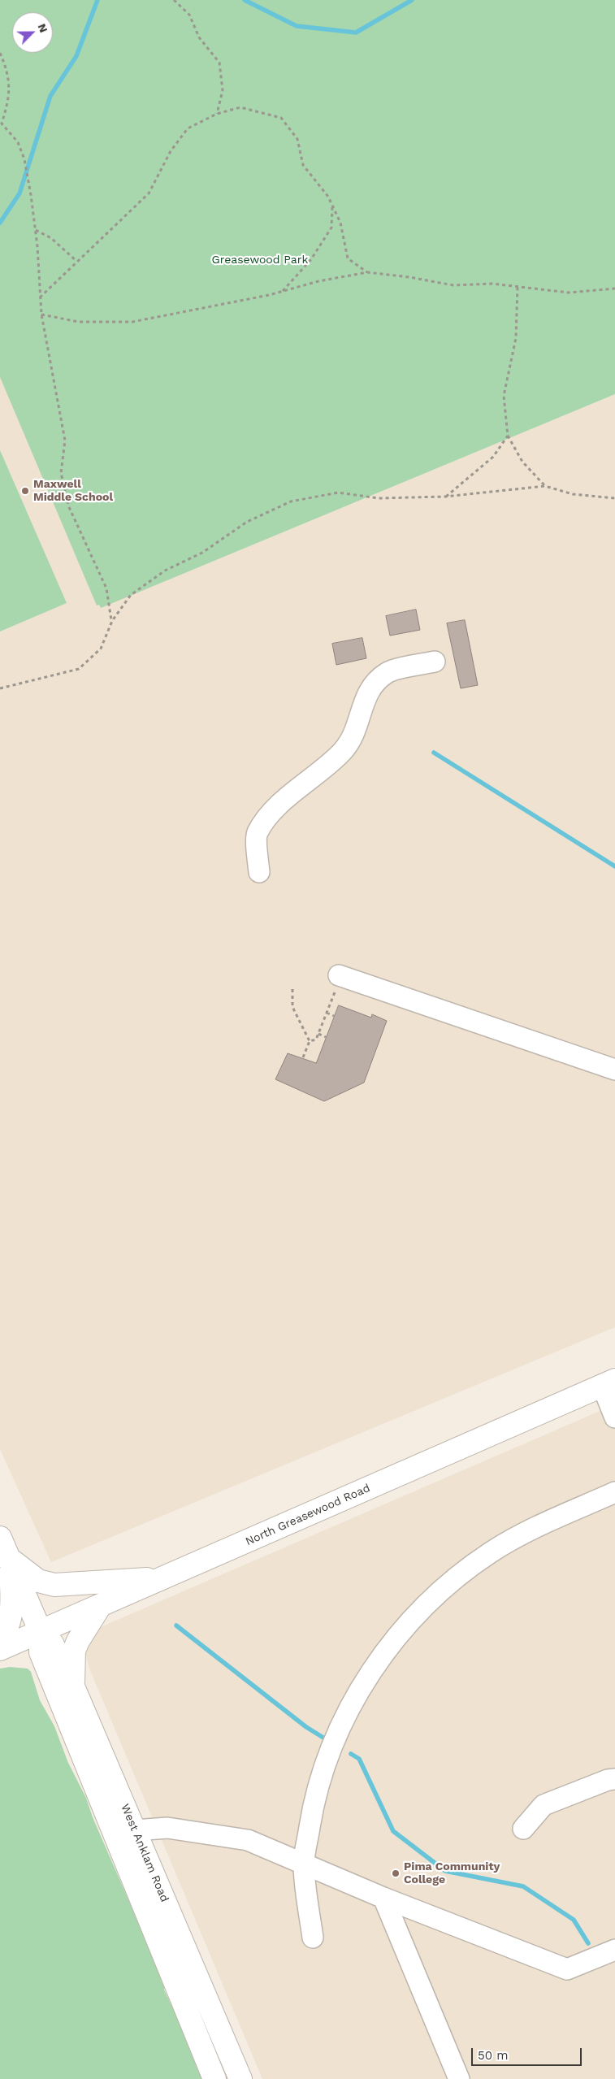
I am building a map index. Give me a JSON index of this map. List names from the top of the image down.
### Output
{
  "streets": {
    "main road": ["North Greasewood Road", "West Anklam Road"]
  },
  "crossings": [
    ["North Greasewood Road", "West Anklam Road"]
  ],
  "parks": ["Greasewood Park"],
  "places": ["Maxwell Middle School", "Pima Community College"],
  "scale_bar": "50 m",
  "north": "top right"
}
